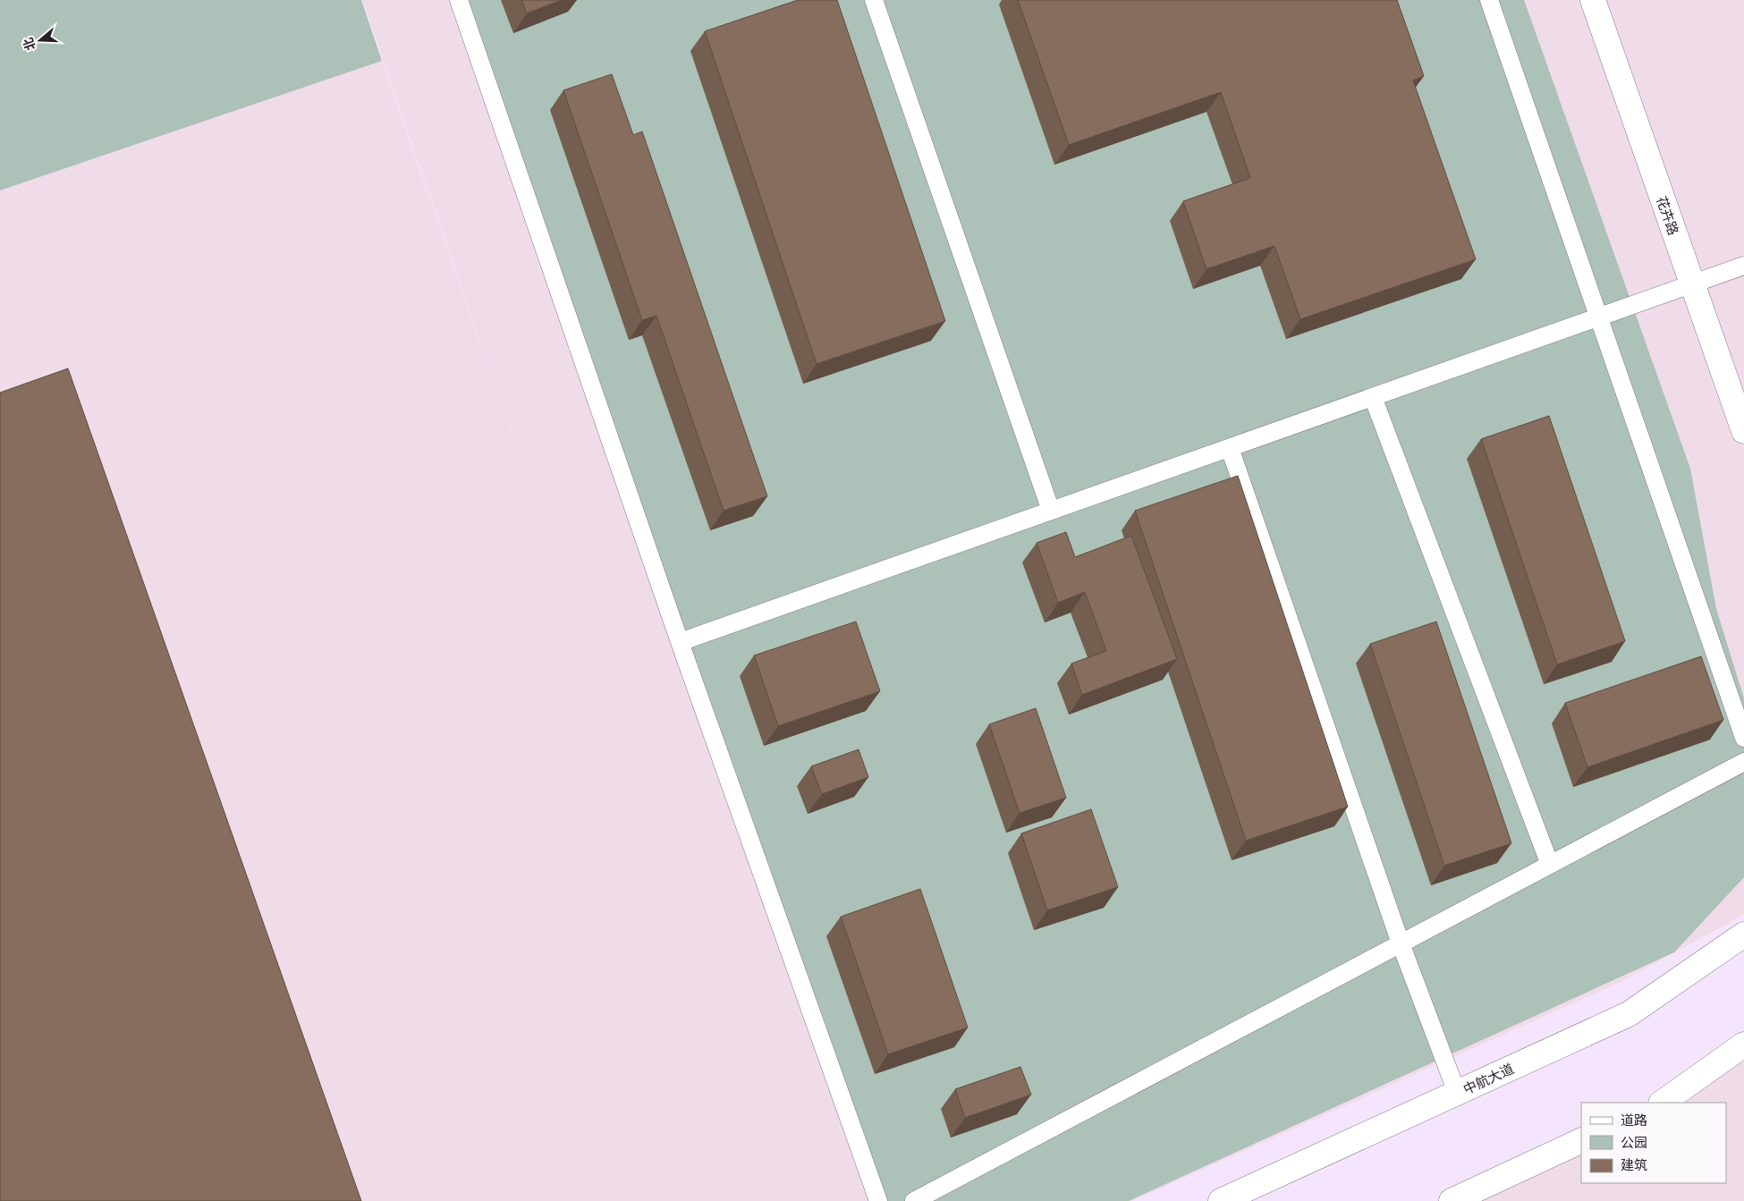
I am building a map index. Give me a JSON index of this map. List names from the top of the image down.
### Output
{
  "streets": {
    "main road": ["花卉路", "中航大道"]
  },
  "legend": ["道路", "公园", "建筑"],
  "north": "left"
}
